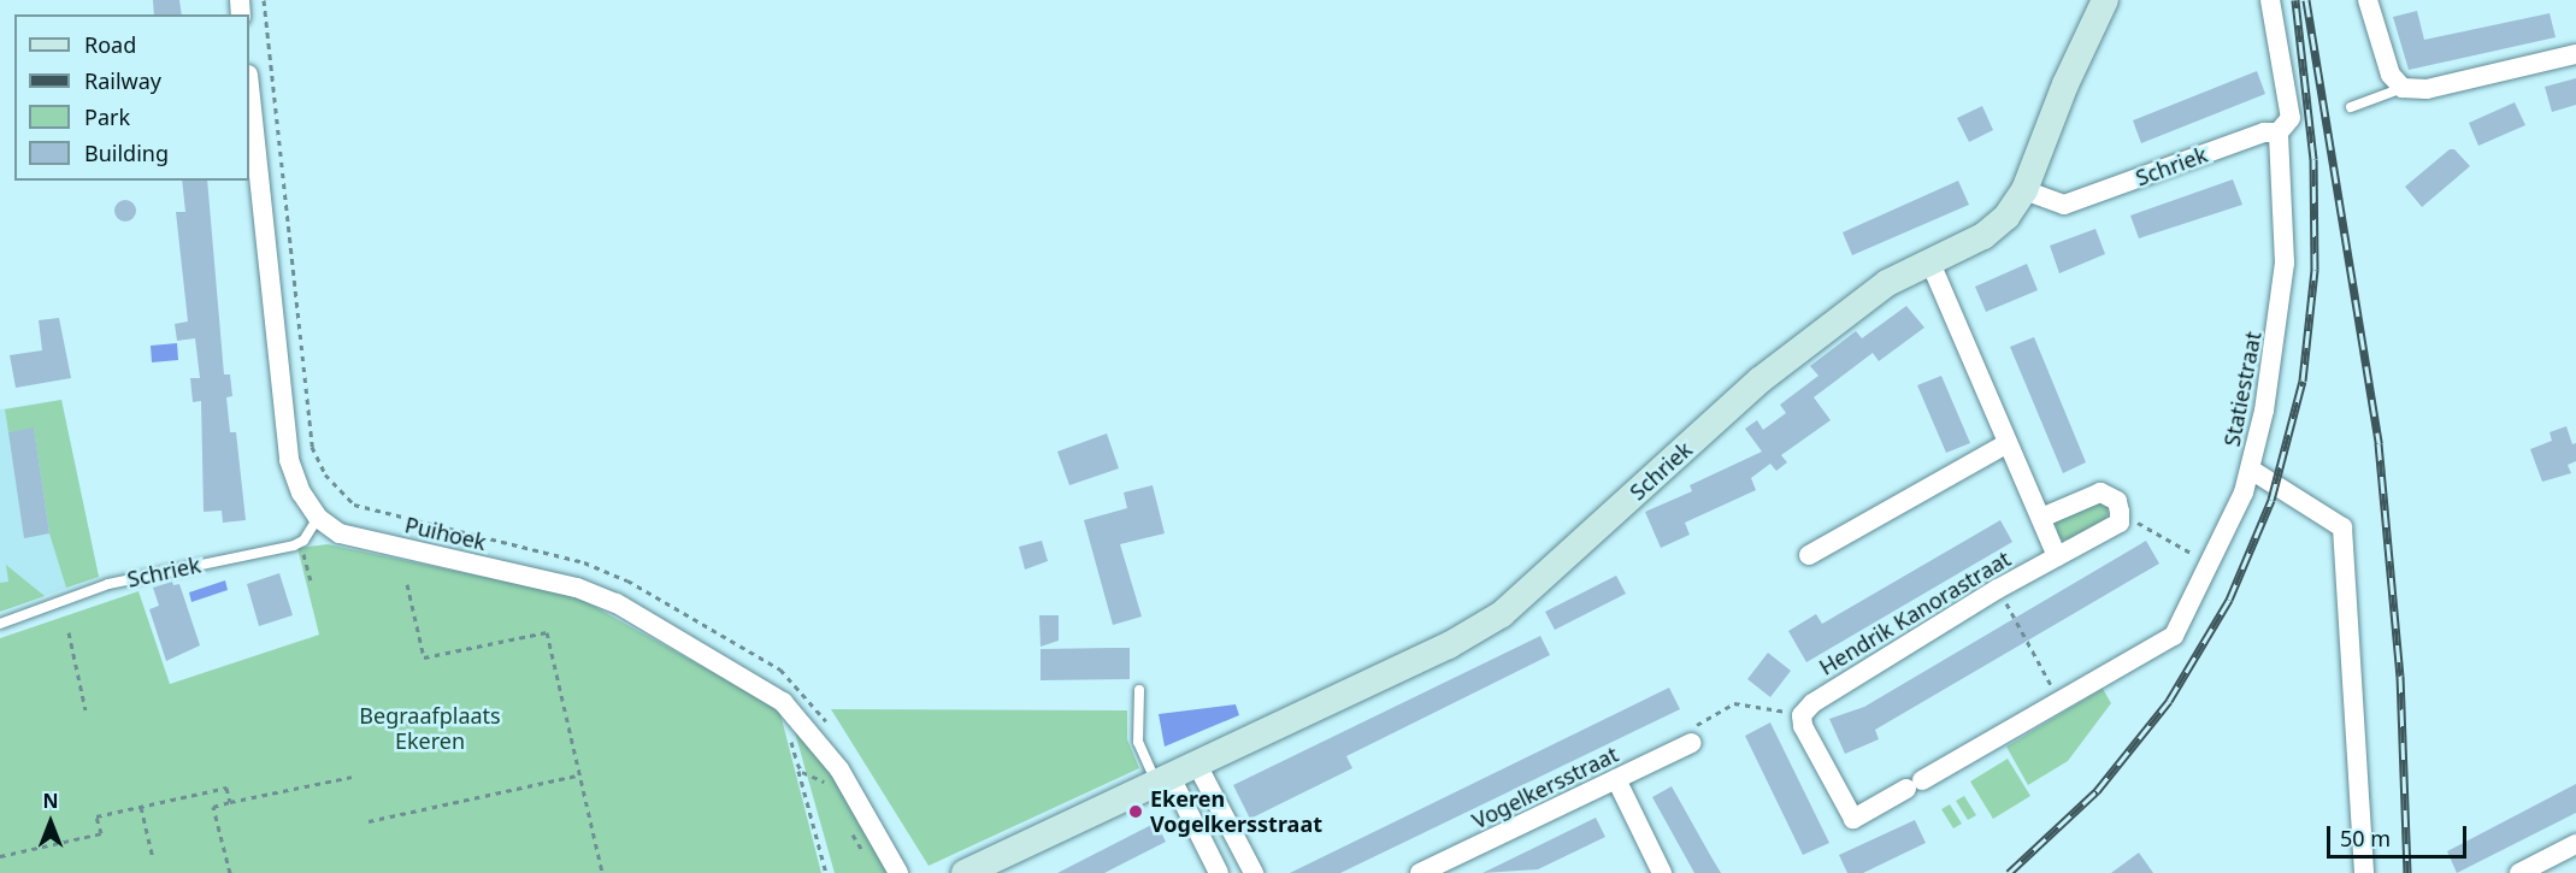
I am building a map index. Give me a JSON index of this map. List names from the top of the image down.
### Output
{
  "streets": {
    "street": [
      "Schriek",
      "Statiestraat",
      "Puihoek",
      "Hendrik Kanorastraat",
      "Vogelkersstraat"
    ]
  },
  "crossings": [
    ["Schriek", "Statiestraat"]
  ],
  "parks": ["Begraafplaats Ekeren"],
  "places": ["Ekeren Vogelkersstraat"],
  "legend": [
    "Road",
    "Railway",
    "Park",
    "Building"
  ],
  "scale_bar": "50 m",
  "north": "top"
}
